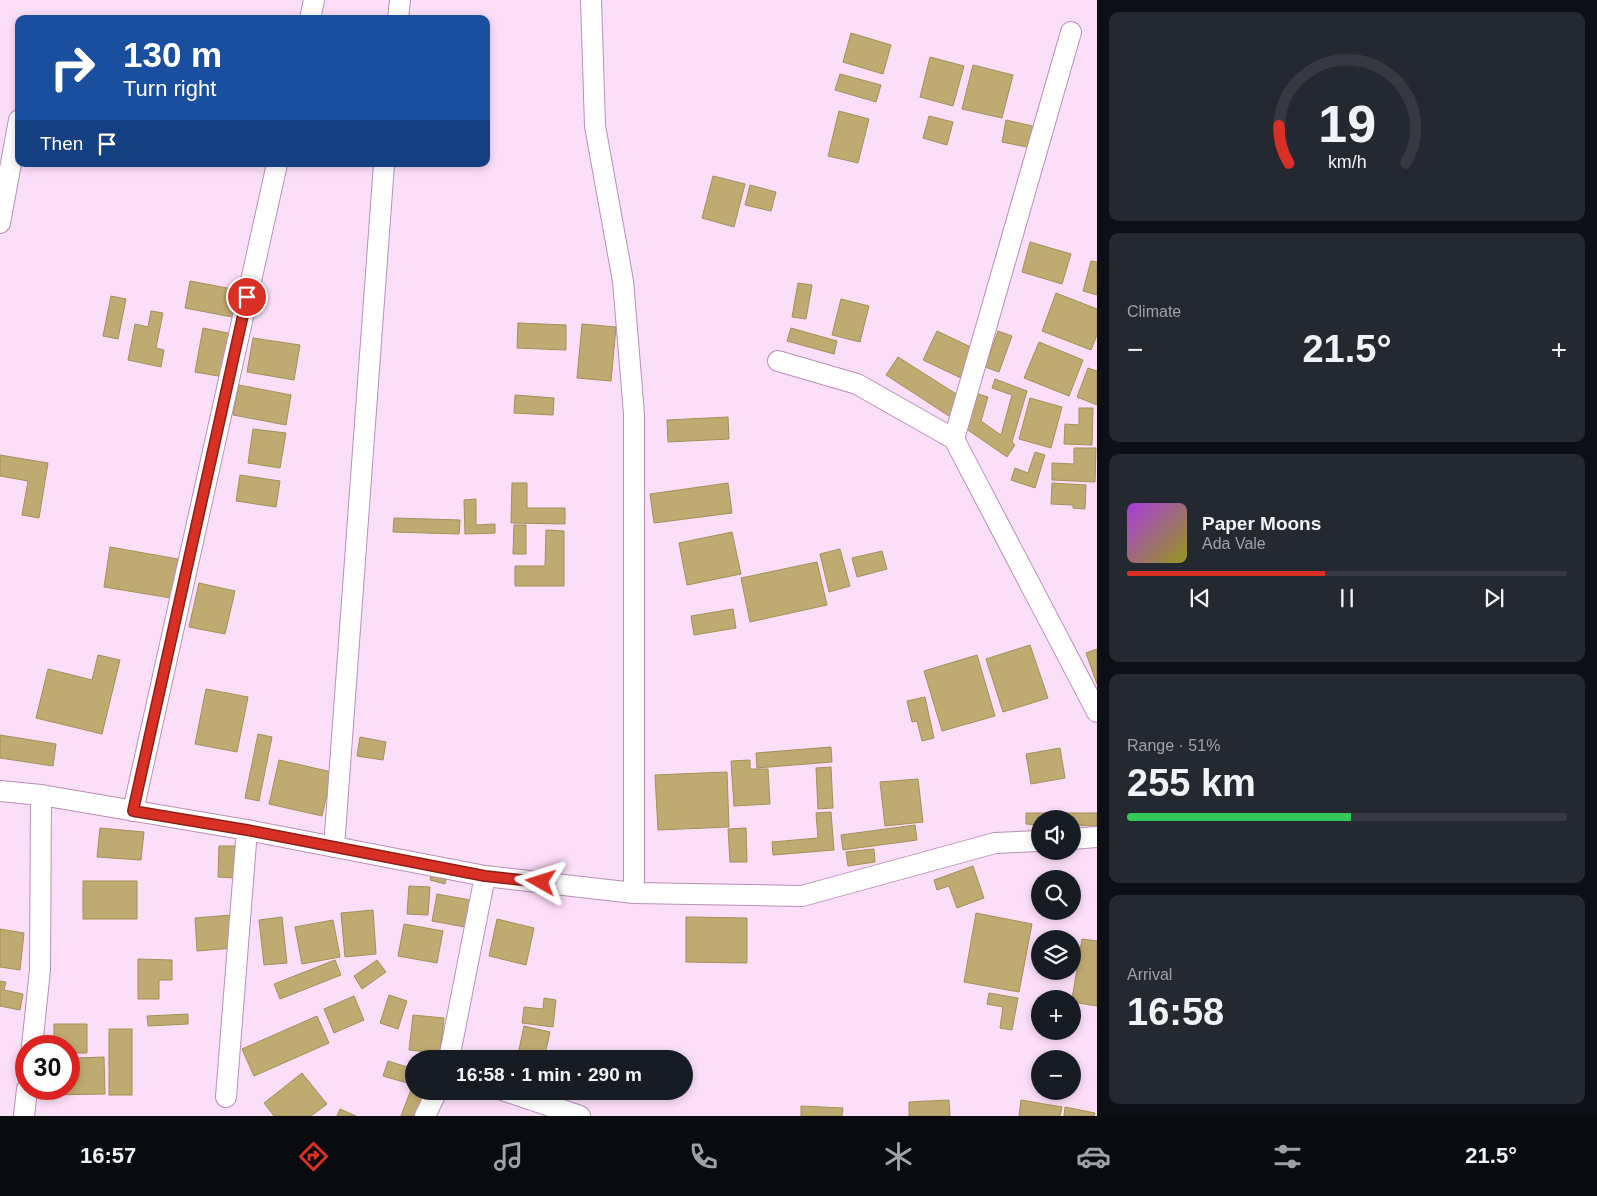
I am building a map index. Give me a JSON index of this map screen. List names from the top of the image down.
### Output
{
  "page": {
    "turn": ["130 m", "Turn right"],
    "then": "Then",
    "tile": [
      "Climate",
      ["Range · 51%", "255 km"],
      ["Arrival", "16:58"]
    ],
    "heat": ["−", "21.5°", "+"],
    "song": ["Paper Moons", "Ada Vale"],
    "map_buttons": ["+", "−"],
    "limit": "30",
    "trip": "16:58 · 1 min · 290 m",
    "tabs": ["16:57", "21.5°"],
    "gauge": ["19", "km/h"]
  }
}
